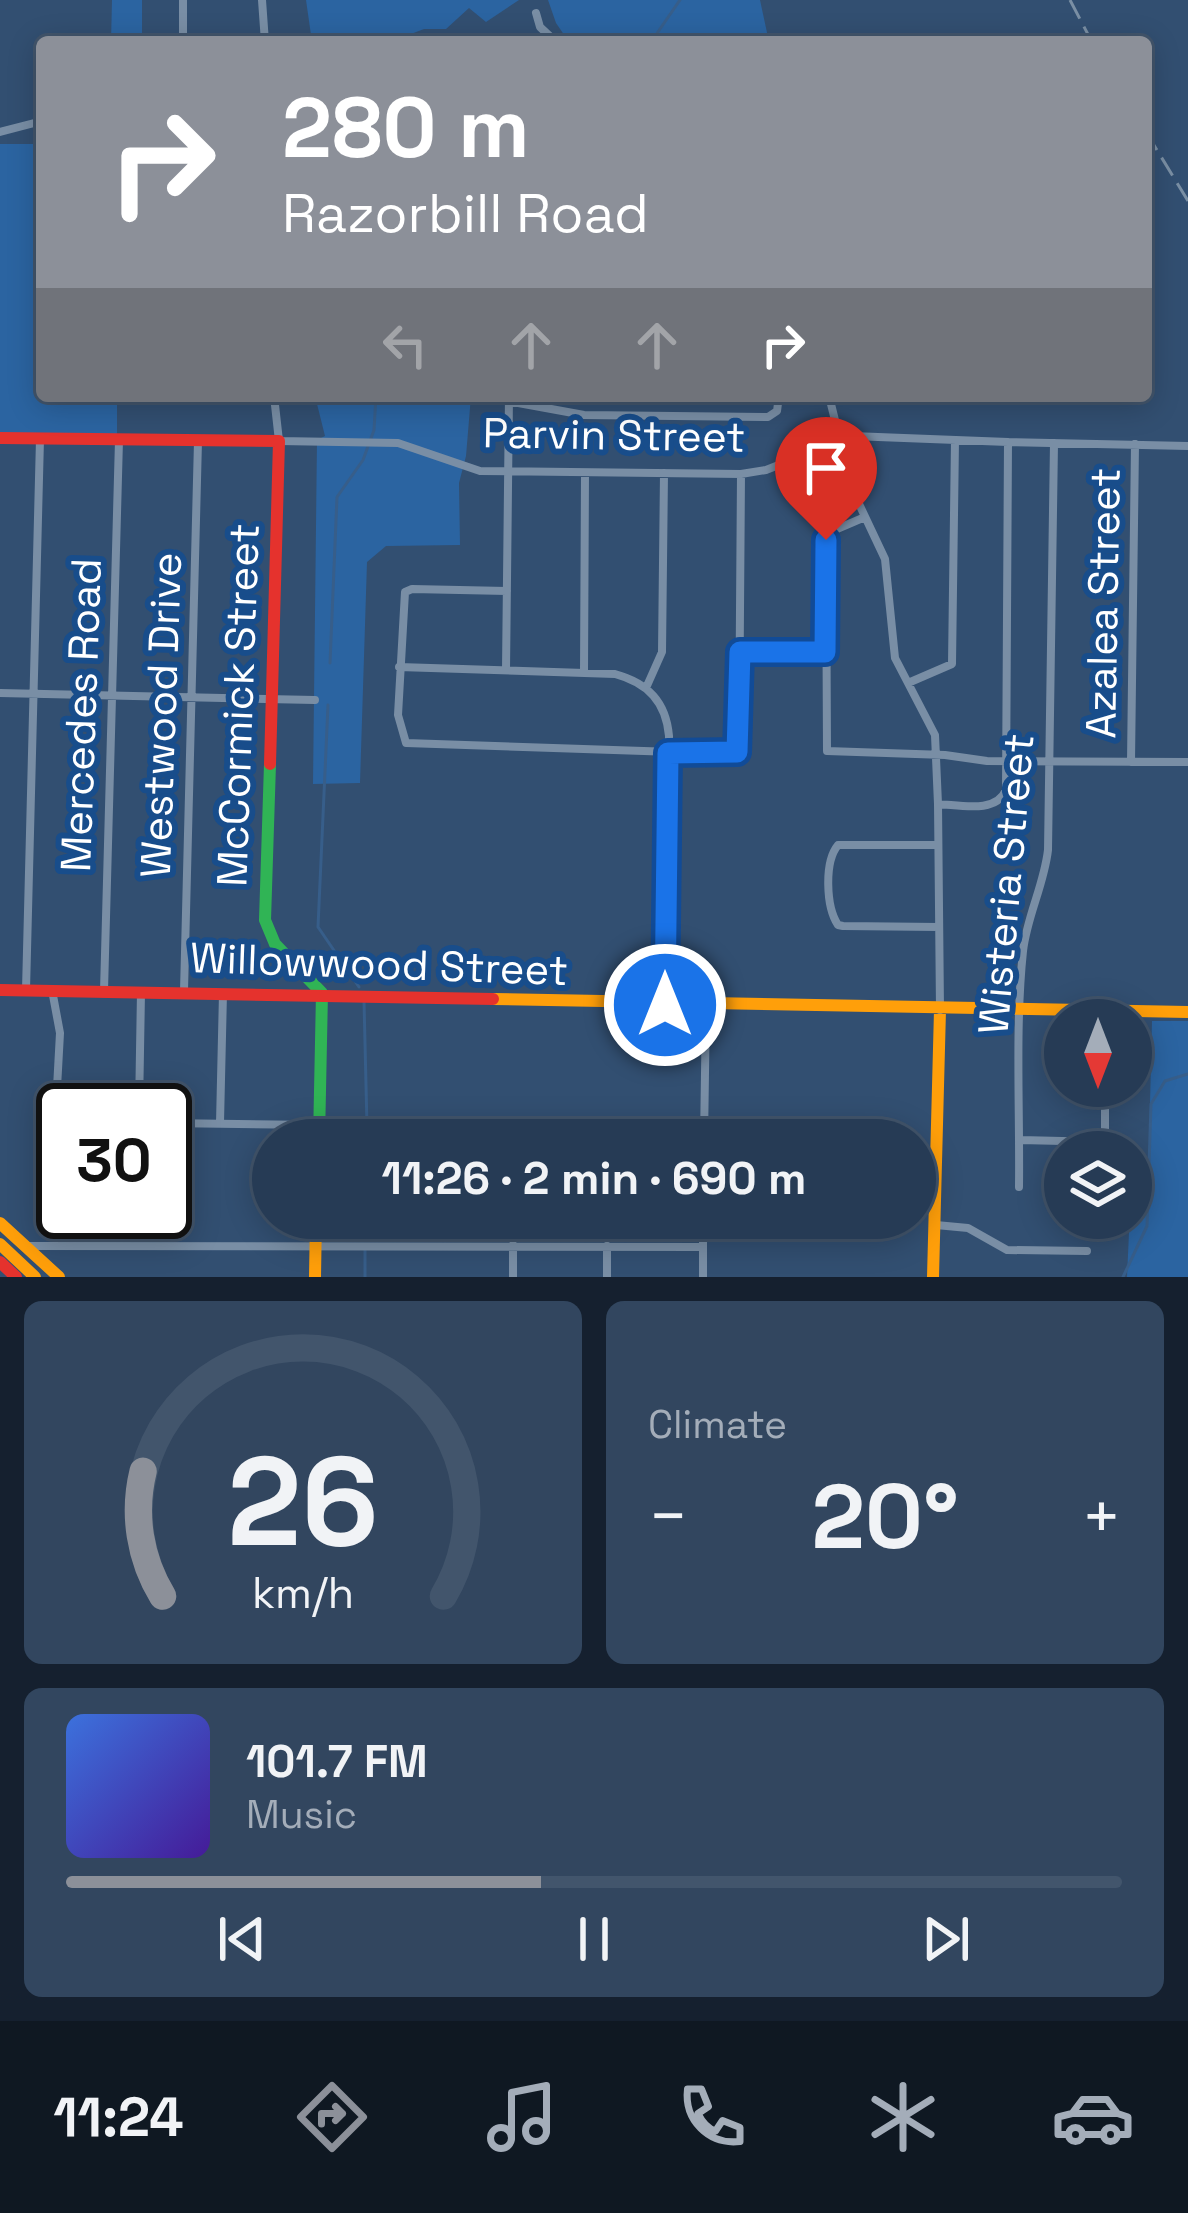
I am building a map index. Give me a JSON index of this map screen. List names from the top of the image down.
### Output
{
  "streets": {
    "main road": ["Parvin Street", "McCormick Street", "Willowwood Street"],
    "street": [
      "Azalea Street",
      "Mercedes Road",
      "Westwood Drive",
      "Wisteria Street"
    ]
  },
  "crossings": [
    ["Parvin Street", "Azalea Street"],
    ["Parvin Street", "McCormick Street"],
    ["Parvin Street", "Mercedes Road"],
    ["Parvin Street", "Westwood Drive"],
    ["Parvin Street", "Wisteria Street"],
    ["McCormick Street", "Willowwood Street"],
    ["Mercedes Road", "Willowwood Street"],
    ["Westwood Drive", "Willowwood Street"],
    ["Wisteria Street", "Willowwood Street"]
  ],
  "north": "bottom",
  "page": {
    "turn": ["280 m", "Razorbill Road"],
    "limit": "30",
    "trip": "11:26 · 2 min · 690 m",
    "tile": "Climate",
    "heat": ["−", "20°", "+"],
    "song": ["101.7 FM", "Music"],
    "tabs": "11:24",
    "gauge": ["26", "km/h"]
  }
}
